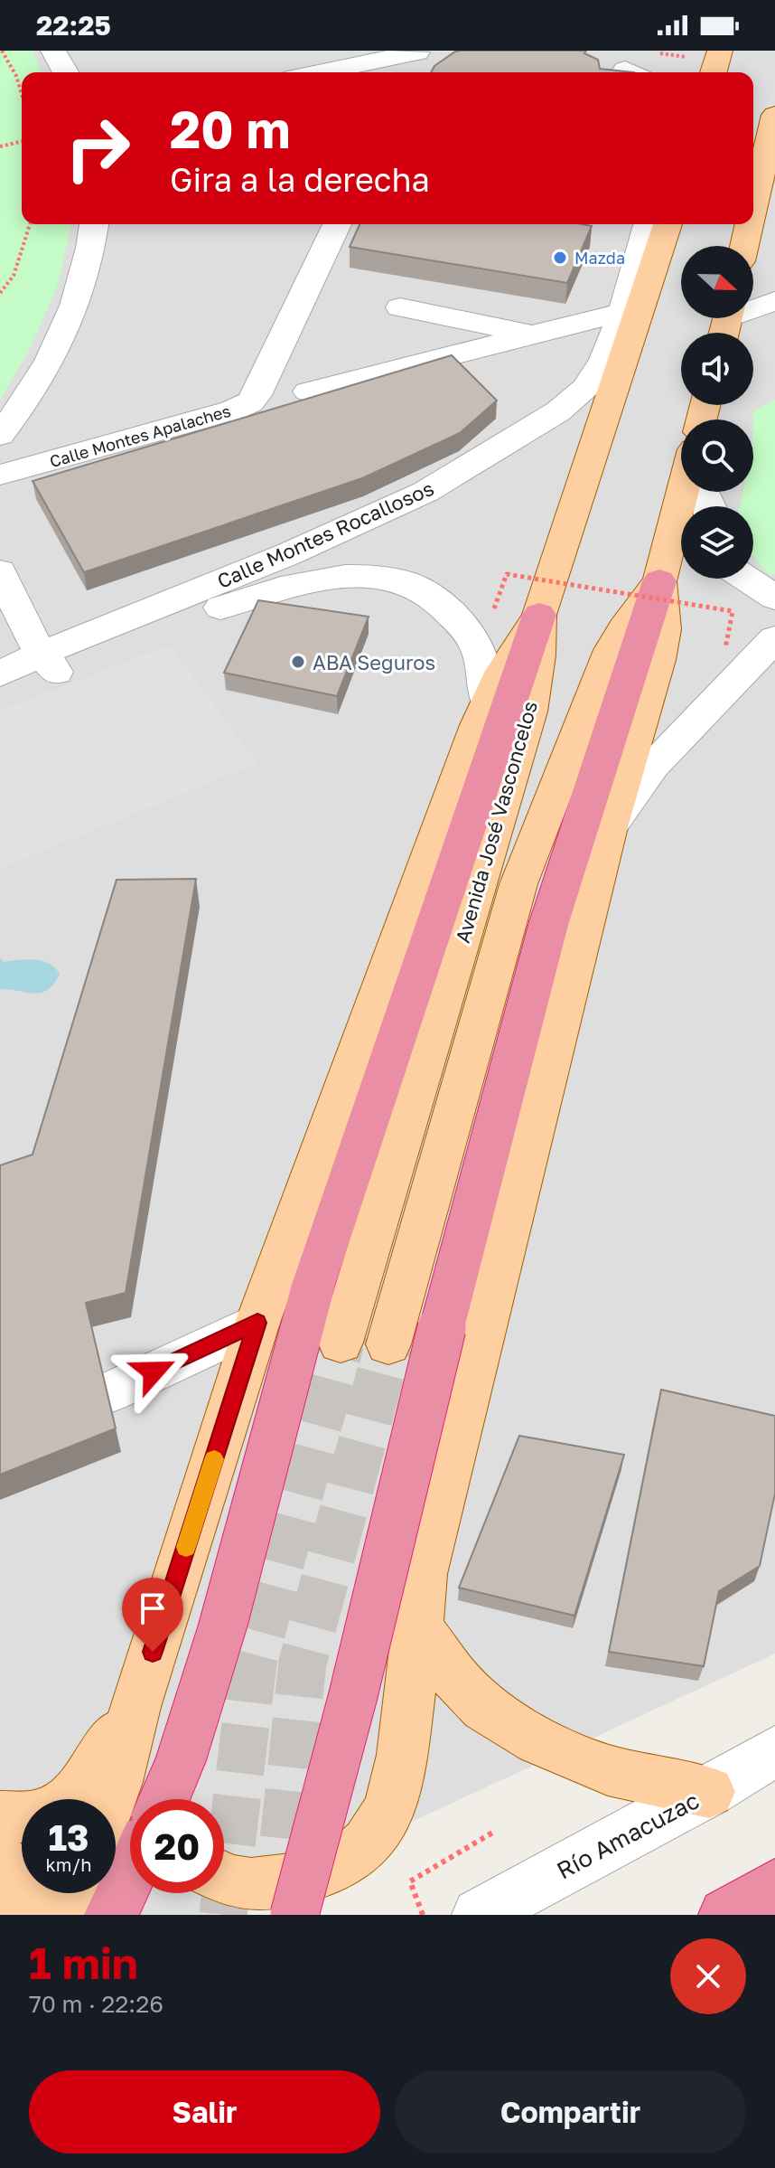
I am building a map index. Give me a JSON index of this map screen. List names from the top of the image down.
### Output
{
  "streets": {
    "main road": ["Avenida José Vasconcelos"],
    "street": ["Calle Montes Apalaches", "Calle Montes Rocallosos", "Río Amacuzac"]
  },
  "places": ["Mazda", "ABA Seguros"],
  "north": "right",
  "page": {
    "status": "22:25",
    "turn": ["20 m", "Gira a la derecha"],
    "speed": "13 km/h",
    "limit": "20",
    "heading": ["1 min", "70 m · 22:26"],
    "buttons": ["Salir", "Compartir"]
  }
}
